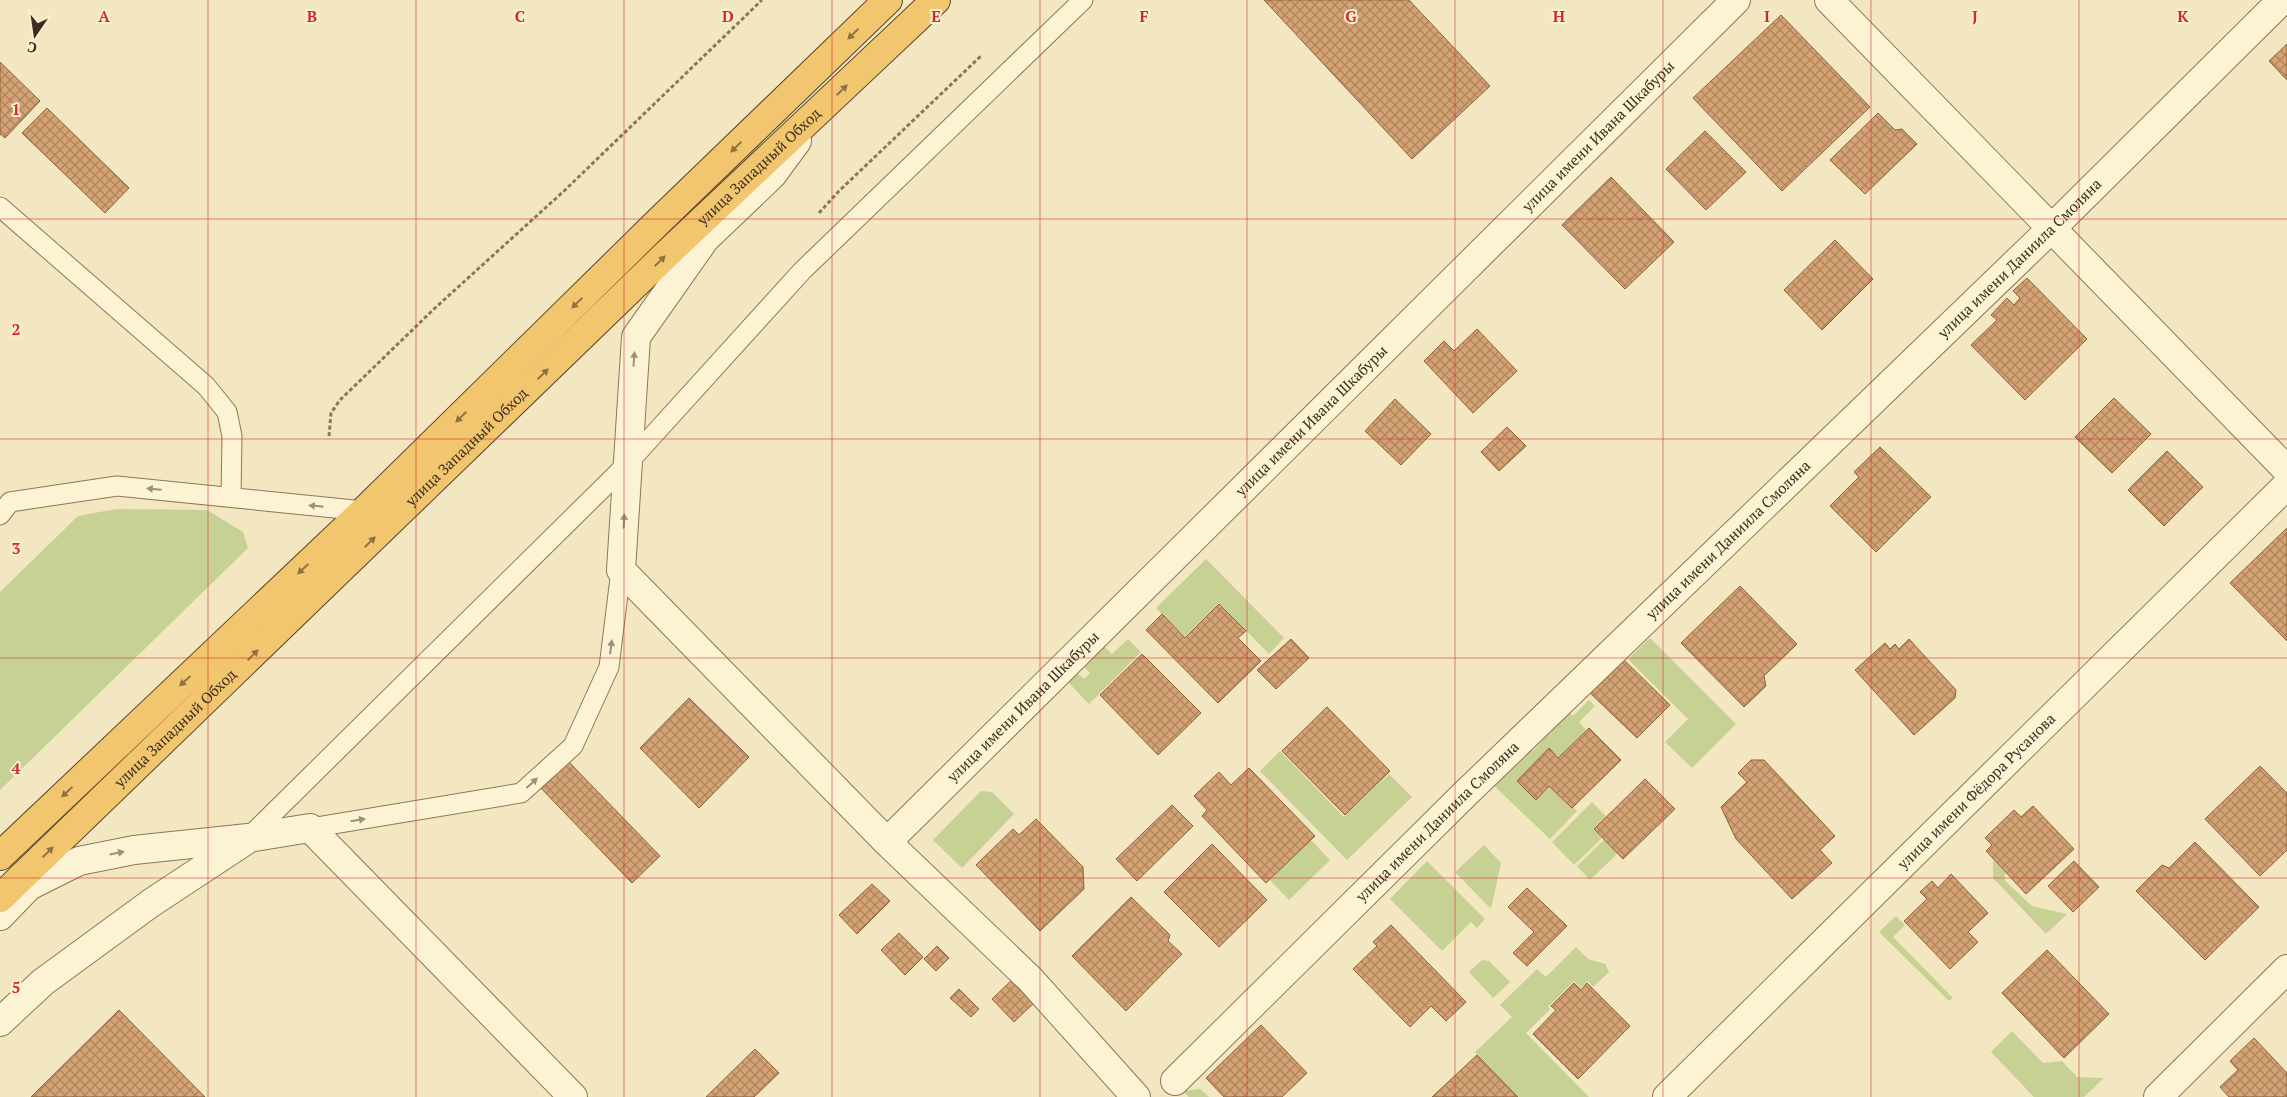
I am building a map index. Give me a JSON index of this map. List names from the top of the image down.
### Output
{
  "streets": {
    "highway": ["улица Западный Обход"],
    "street": ["улица имени Ивана Шкабуры", "улица имени Даниила Смоляна", "улица имени Фёдора Русанова"]
  },
  "north": "bottom",
  "grid": {
    "columns": [
      "A",
      "B",
      "C",
      "D",
      "E",
      "F",
      "G",
      "H",
      "I",
      "J",
      "K"
    ],
    "rows": [
      "1",
      "2",
      "3",
      "4",
      "5"
    ]
  }
}
